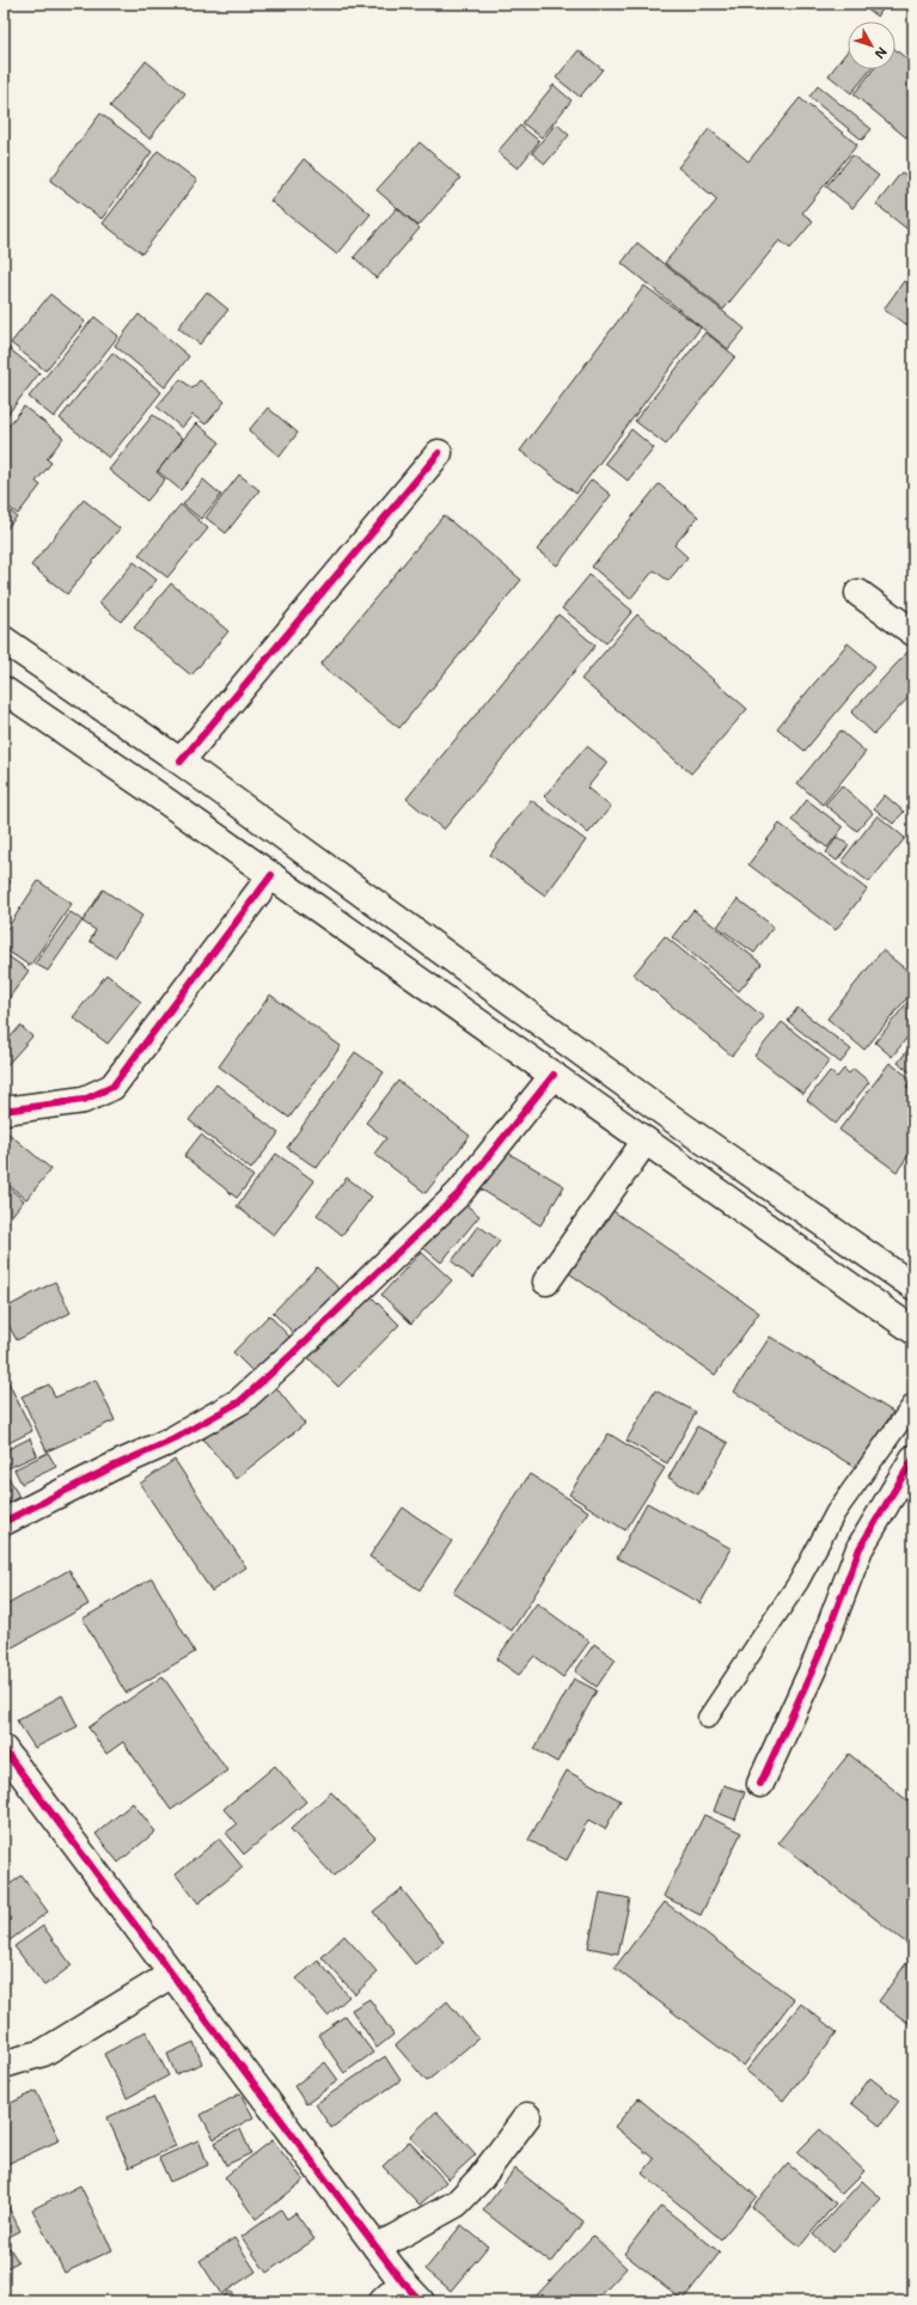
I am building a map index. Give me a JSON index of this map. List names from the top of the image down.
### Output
{
  "north": "bottom right"
}
